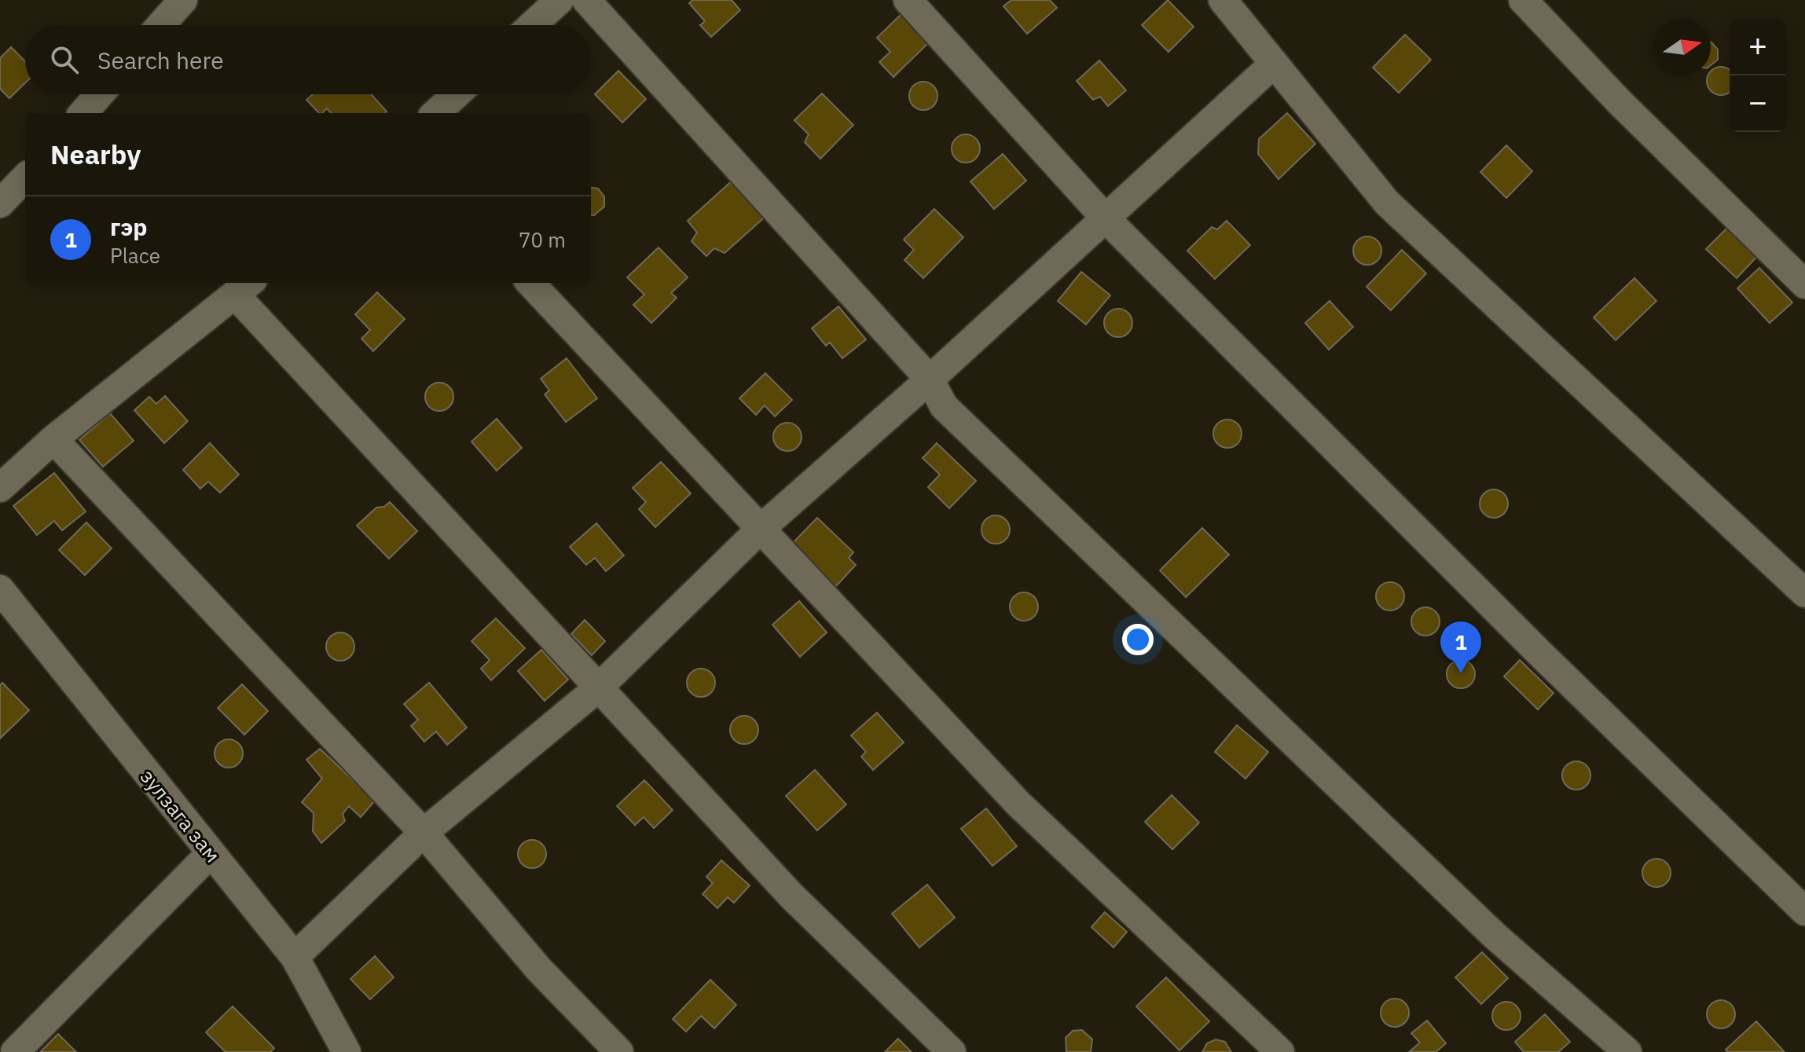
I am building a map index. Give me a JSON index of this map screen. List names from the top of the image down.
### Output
{
  "streets": {
    "street": ["зулзага зам"]
  },
  "north": "right",
  "page": {
    "map_buttons": ["+", "−"],
    "search": "Search here",
    "heading": "Nearby",
    "list": [
      {
        "mark": "1",
        "name": "гэр",
        "note": "Place",
        "value": "70 m"
      }
    ],
    "pins": "1"
  }
}
